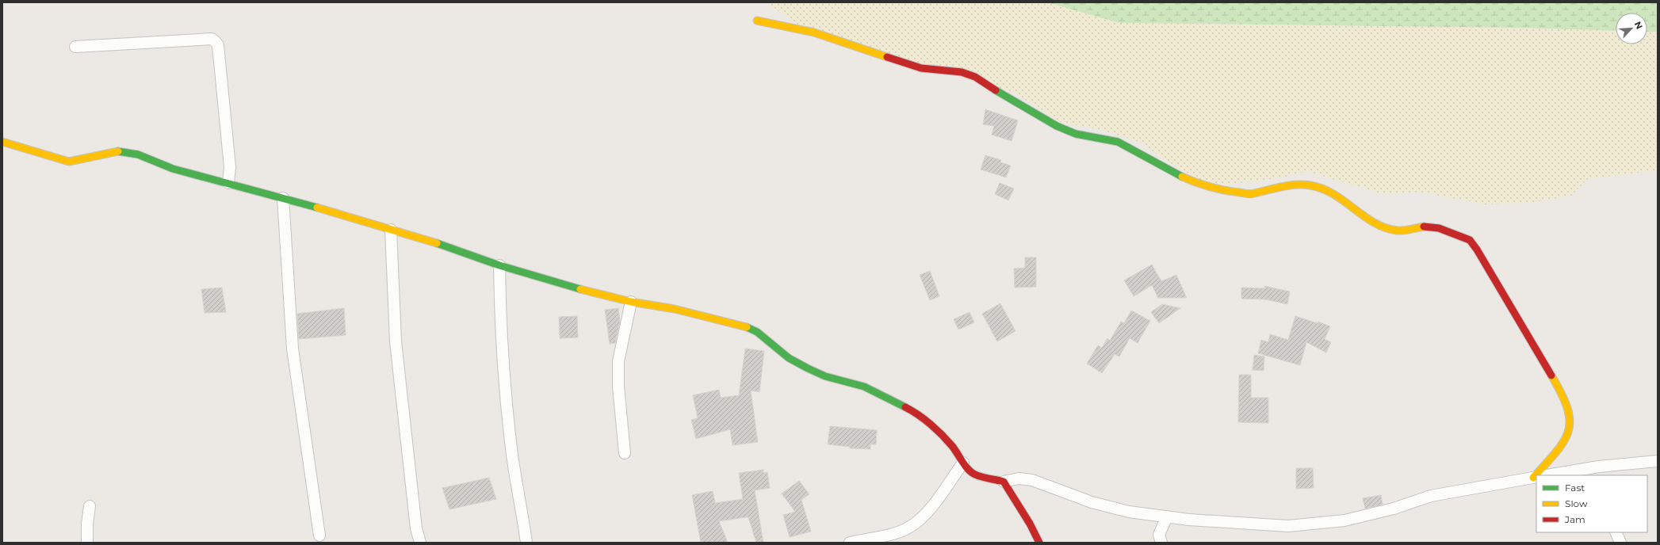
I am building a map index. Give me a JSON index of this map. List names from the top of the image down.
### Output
{
  "legend": ["Fast", "Slow", "Jam"],
  "north": "top right"
}
